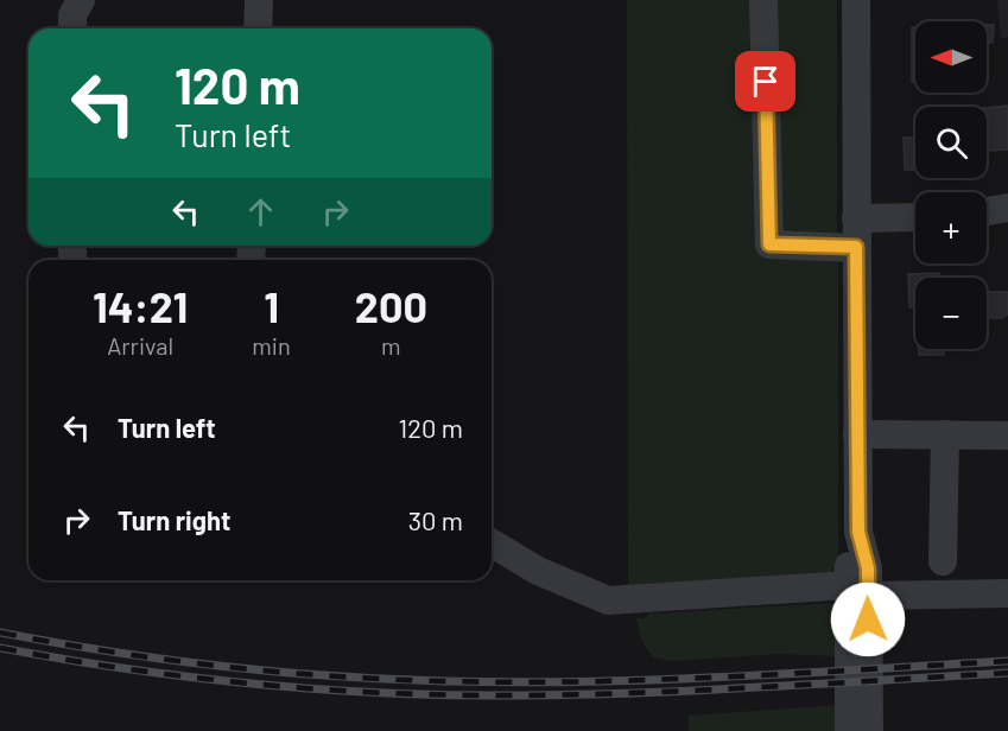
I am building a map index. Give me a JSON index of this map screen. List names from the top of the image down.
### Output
{
  "north": "left",
  "page": {
    "map_buttons": ["+", "−"],
    "turn": ["120 m", "Turn left"],
    "eta": [
      "14:21",
      "Arrival",
      "1",
      "min",
      "200",
      "m"
    ],
    "list": [
      {
        "name": "Turn left",
        "value": "120 m"
      },
      {
        "name": "Turn right",
        "value": "30 m"
      }
    ]
  }
}
